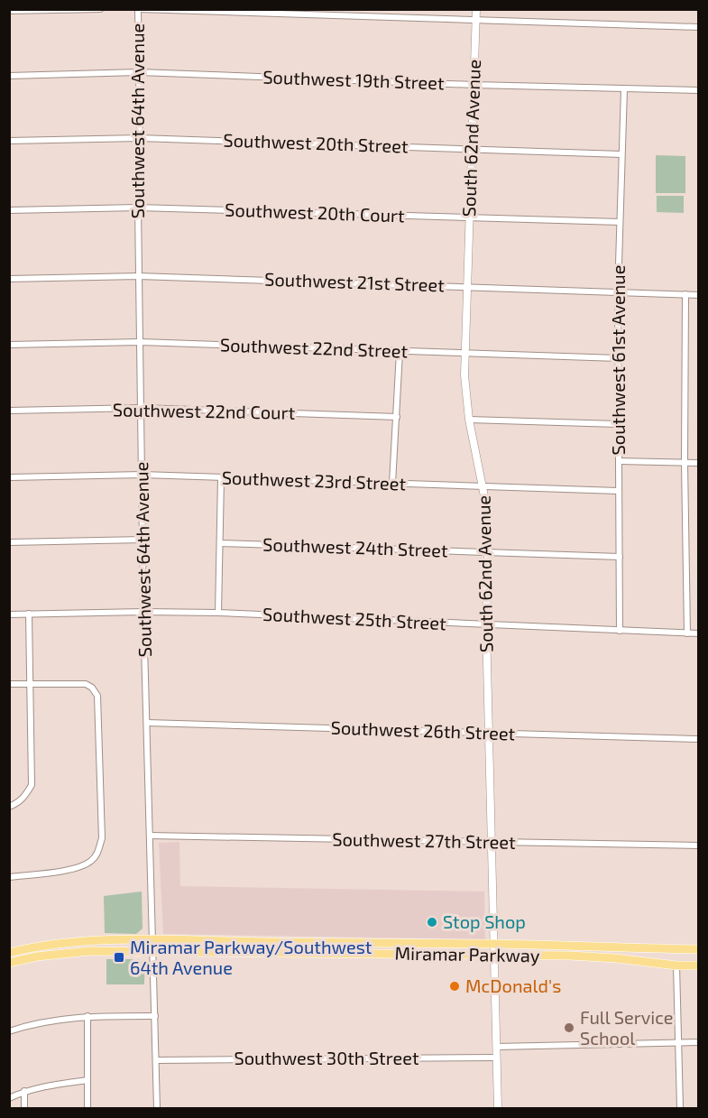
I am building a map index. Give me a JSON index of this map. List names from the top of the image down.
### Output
{
  "streets": {
    "main road": ["Miramar Parkway"],
    "street": [
      "Southwest 19th Street",
      "Southwest 64th Avenue",
      "South 62nd Avenue",
      "Southwest 20th Street",
      "Southwest 20th Court",
      "Southwest 21st Street",
      "Southwest 22nd Street",
      "Southwest 61st Avenue",
      "Southwest 22nd Court",
      "Southwest 23rd Street",
      "Southwest 24th Street",
      "Southwest 25th Street",
      "Southwest 26th Street",
      "Southwest 27th Street",
      "Southwest 30th Street"
    ]
  },
  "crossings": [
    ["Southwest 19th Street", "Southwest 64th Avenue"],
    ["Southwest 19th Street", "South 62nd Avenue"],
    ["Southwest 19th Street", "Southwest 61st Avenue"],
    ["Southwest 64th Avenue", "Southwest 20th Street"],
    ["Southwest 64th Avenue", "Southwest 20th Court"],
    ["Southwest 64th Avenue", "Southwest 21st Street"],
    ["Southwest 64th Avenue", "Southwest 22nd Street"],
    ["Southwest 64th Avenue", "Southwest 22nd Court"],
    ["Southwest 64th Avenue", "Southwest 23rd Street"],
    ["Southwest 64th Avenue", "Southwest 25th Street"],
    ["Southwest 64th Avenue", "Southwest 26th Street"],
    ["Southwest 64th Avenue", "Southwest 27th Street"],
    ["Southwest 64th Avenue", "Miramar Parkway"],
    ["Southwest 64th Avenue", "Southwest 30th Street"],
    ["South 62nd Avenue", "Southwest 20th Street"],
    ["South 62nd Avenue", "Southwest 20th Court"],
    ["South 62nd Avenue", "Southwest 21st Street"],
    ["South 62nd Avenue", "Southwest 22nd Street"],
    ["South 62nd Avenue", "Southwest 23rd Street"],
    ["South 62nd Avenue", "Southwest 24th Street"],
    ["South 62nd Avenue", "Southwest 25th Street"],
    ["South 62nd Avenue", "Southwest 26th Street"],
    ["South 62nd Avenue", "Southwest 27th Street"],
    ["South 62nd Avenue", "Miramar Parkway"],
    ["South 62nd Avenue", "Southwest 30th Street"],
    ["Southwest 20th Street", "Southwest 61st Avenue"],
    ["Southwest 20th Court", "Southwest 61st Avenue"],
    ["Southwest 21st Street", "Southwest 61st Avenue"],
    ["Southwest 22nd Street", "Southwest 61st Avenue"],
    ["Southwest 61st Avenue", "Southwest 23rd Street"],
    ["Southwest 61st Avenue", "Southwest 24th Street"],
    ["Southwest 61st Avenue", "Southwest 25th Street"]
  ],
  "places": {
    "other": ["Stop Shop", "McDonald's", "Full Service School"],
    "transit": ["Miramar Parkway/Southwest 64th Avenue"]
  }
}
